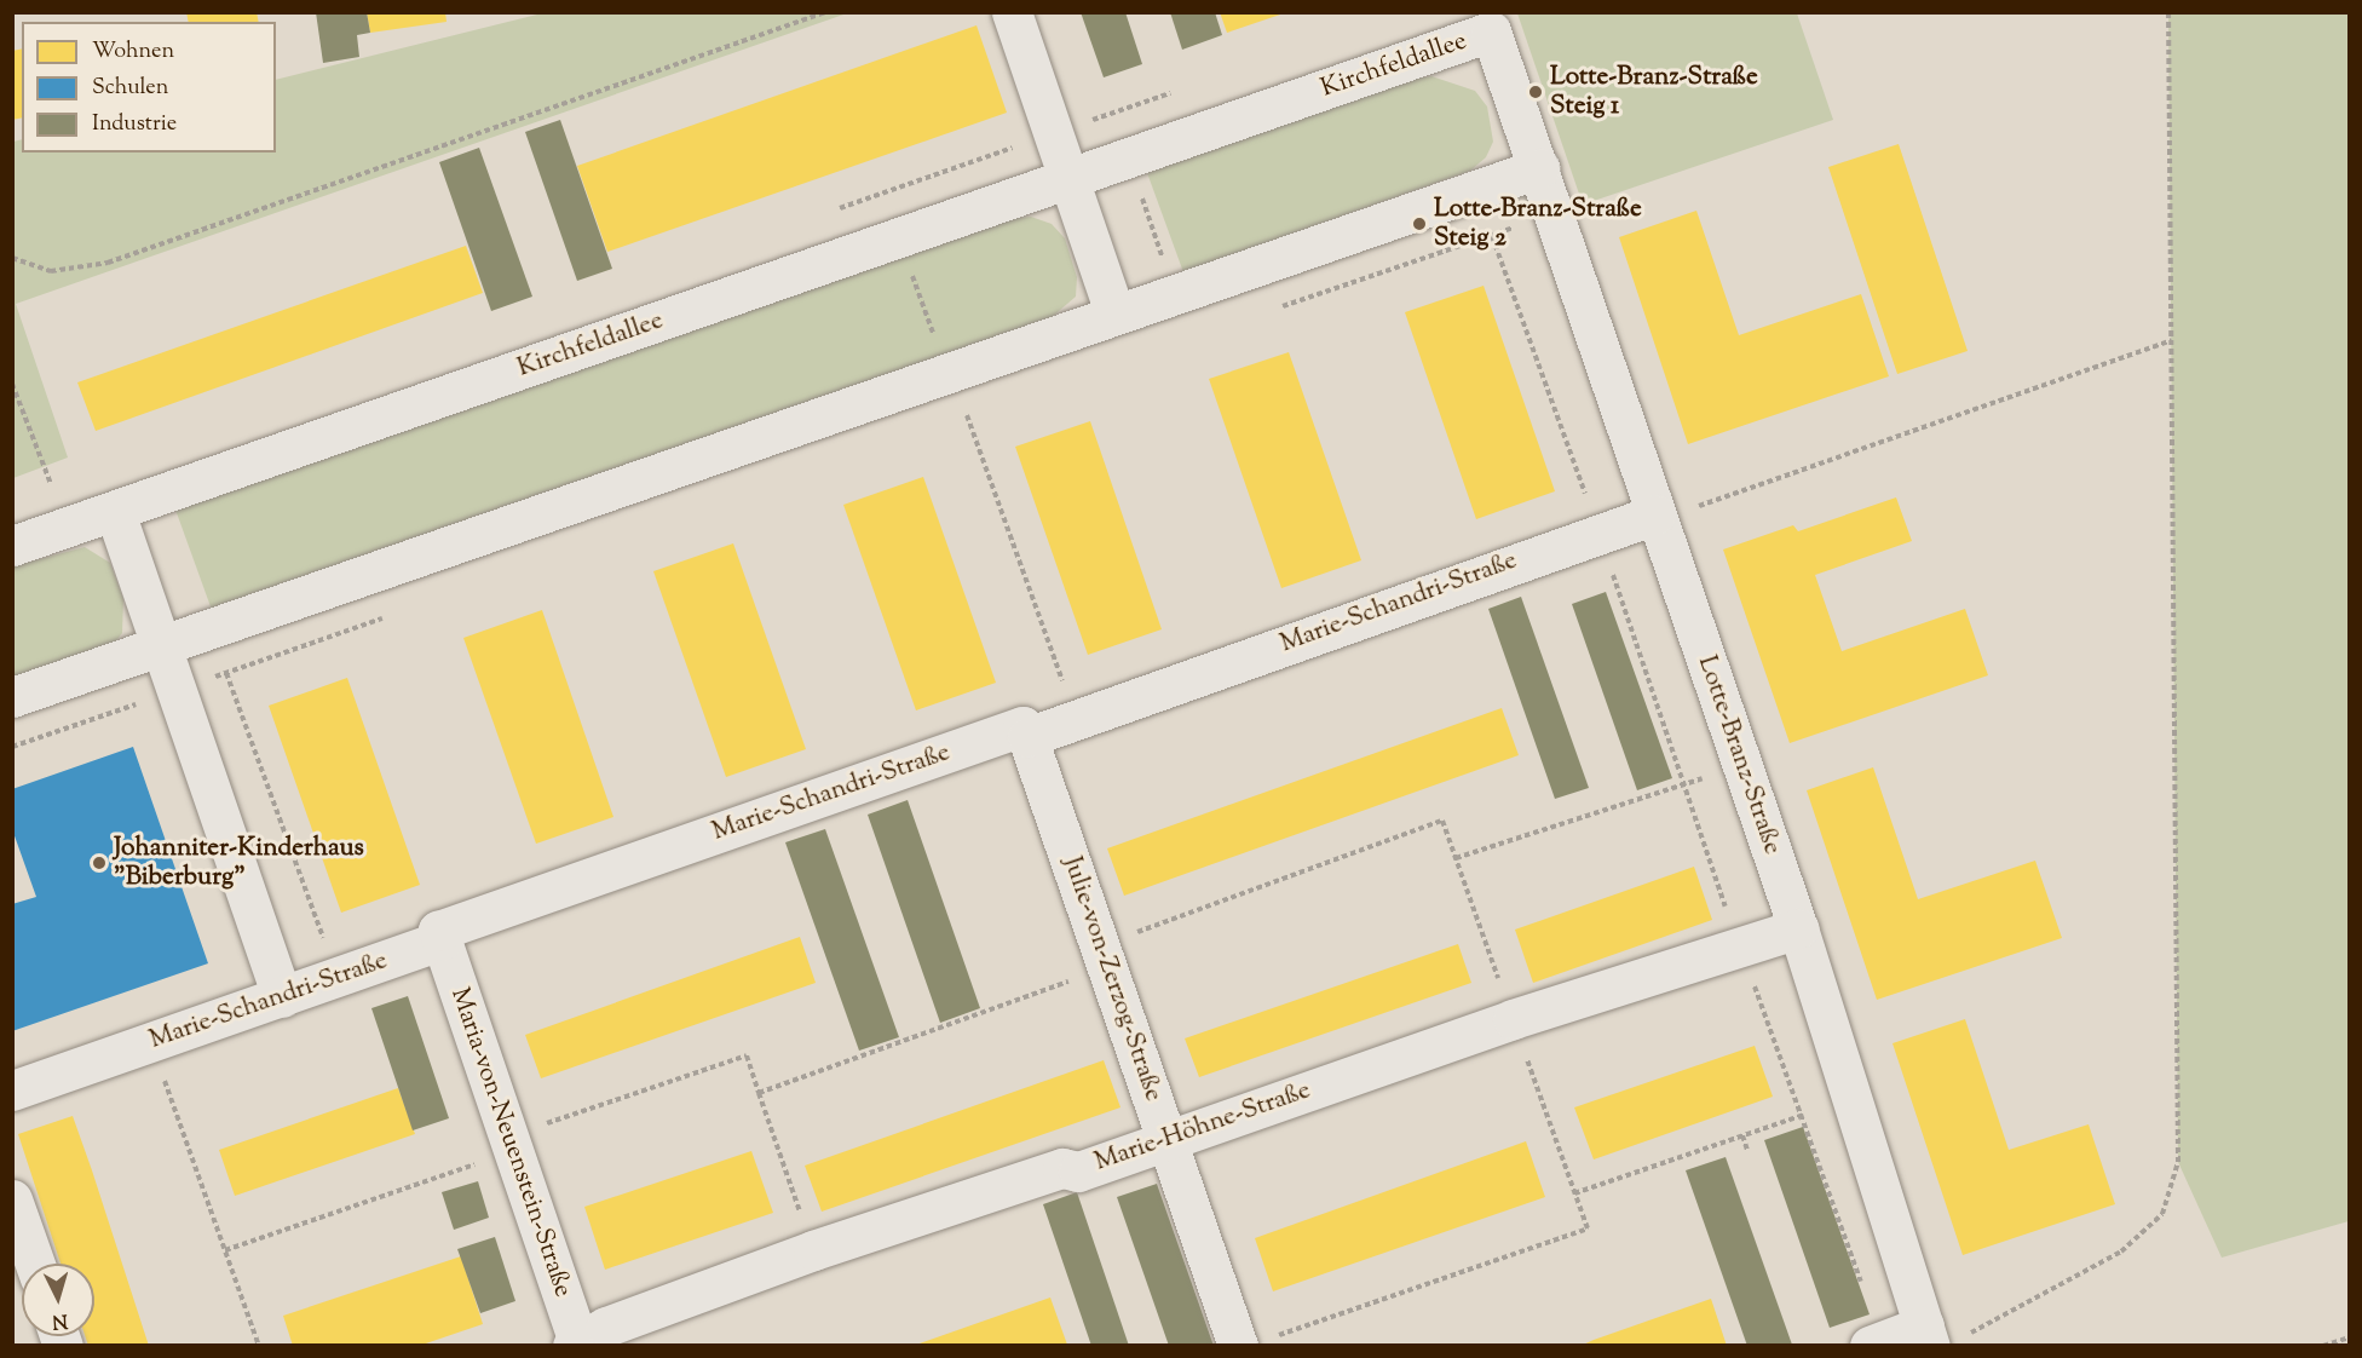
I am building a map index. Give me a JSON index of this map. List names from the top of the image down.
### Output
{
  "streets": {
    "street": [
      "Kirchfeldallee",
      "Marie-Schandri-Straße",
      "Lotte-Branz-Straße",
      "Julie-von-Zerzog-Straße",
      "Marie-Höhne-Straße",
      "Maria-von-Neuenstein-Straße"
    ]
  },
  "crossings": [
    ["Kirchfeldallee", "Lotte-Branz-Straße"],
    ["Marie-Schandri-Straße", "Lotte-Branz-Straße"],
    ["Marie-Schandri-Straße", "Julie-von-Zerzog-Straße"],
    ["Marie-Schandri-Straße", "Maria-von-Neuenstein-Straße"],
    ["Lotte-Branz-Straße", "Marie-Höhne-Straße"],
    ["Julie-von-Zerzog-Straße", "Marie-Höhne-Straße"],
    ["Marie-Höhne-Straße", "Maria-von-Neuenstein-Straße"]
  ],
  "places": ["Lotte-Branz-Straße Steig 1", "Lotte-Branz-Straße Steig 2", "Johanniter-Kinderhaus \"Biberburg\""],
  "legend": ["Wohnen", "Schulen", "Industrie"],
  "north": "bottom"
}
